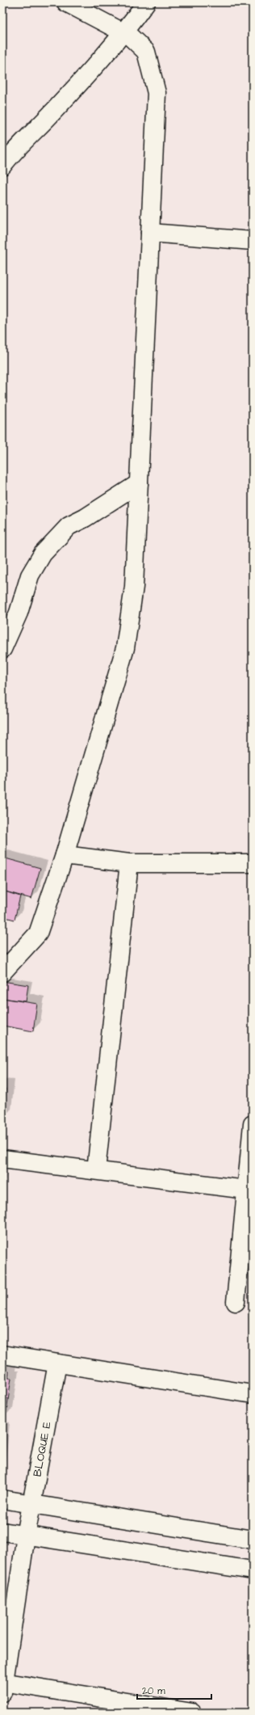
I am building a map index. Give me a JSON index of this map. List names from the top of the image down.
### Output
{
  "streets": {
    "street": ["BLOQUE E"]
  },
  "scale_bar": "20 m"
}
